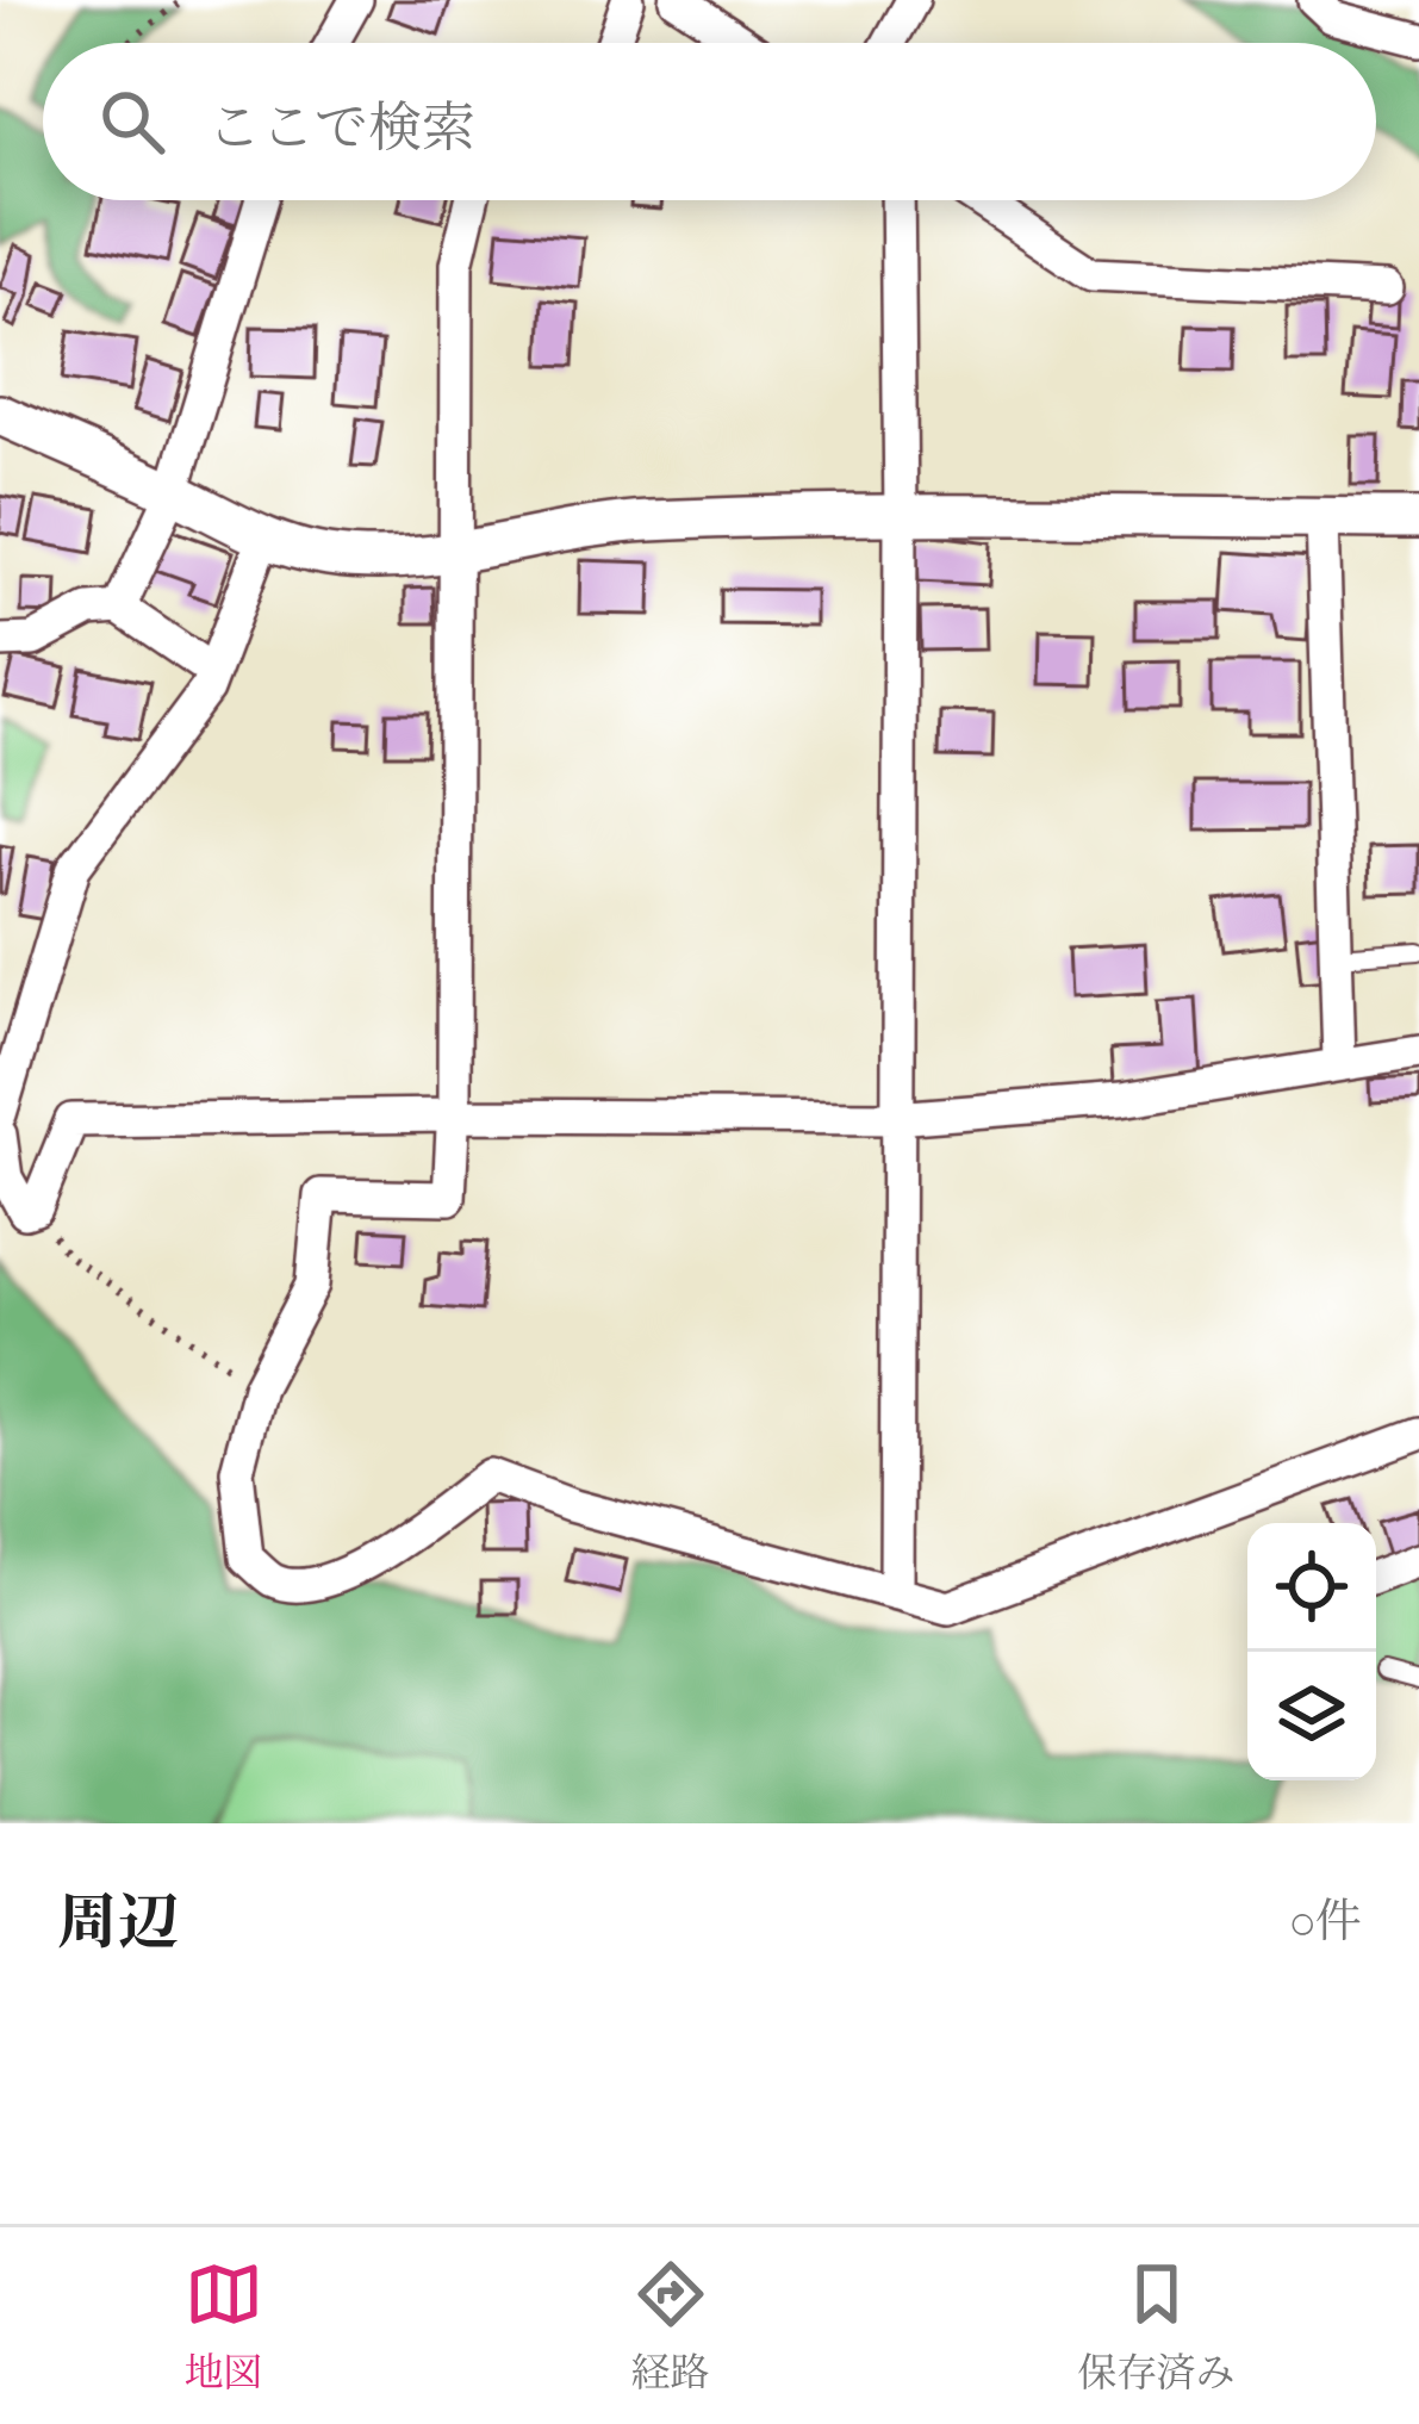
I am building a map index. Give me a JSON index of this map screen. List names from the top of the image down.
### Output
{
  "page": {
    "search": "ここで検索",
    "heading": ["周辺", "0件"],
    "nav": ["地図", "経路", "保存済み"]
  }
}
